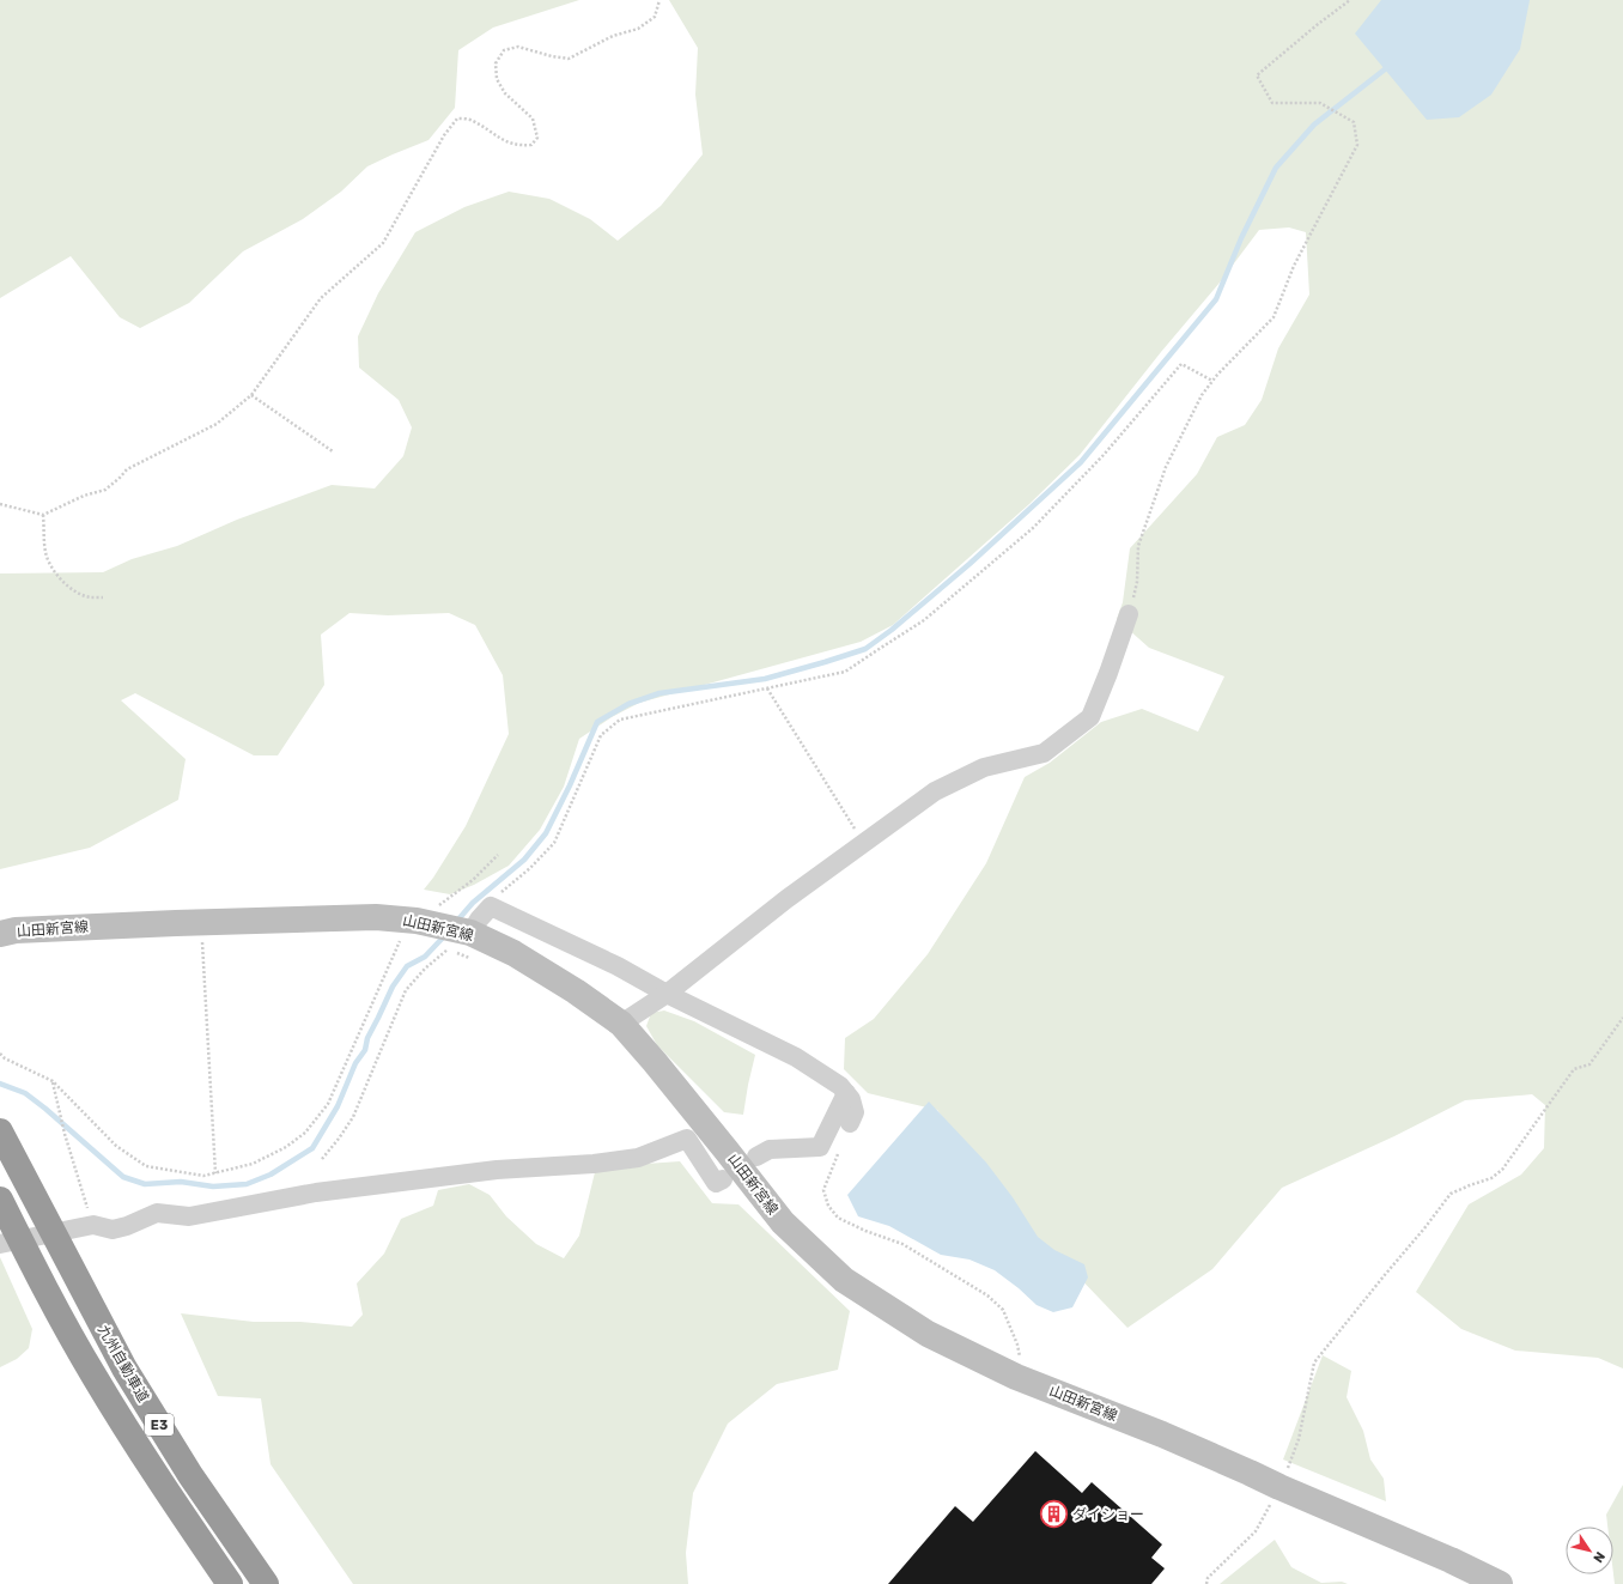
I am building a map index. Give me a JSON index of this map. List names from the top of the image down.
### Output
{
  "streets": {
    "highway": ["九州自動車道", "E3"],
    "main road": ["山田新宮線"]
  },
  "places": {
    "building": ["ダイショー"]
  },
  "north": "bottom right"
}
